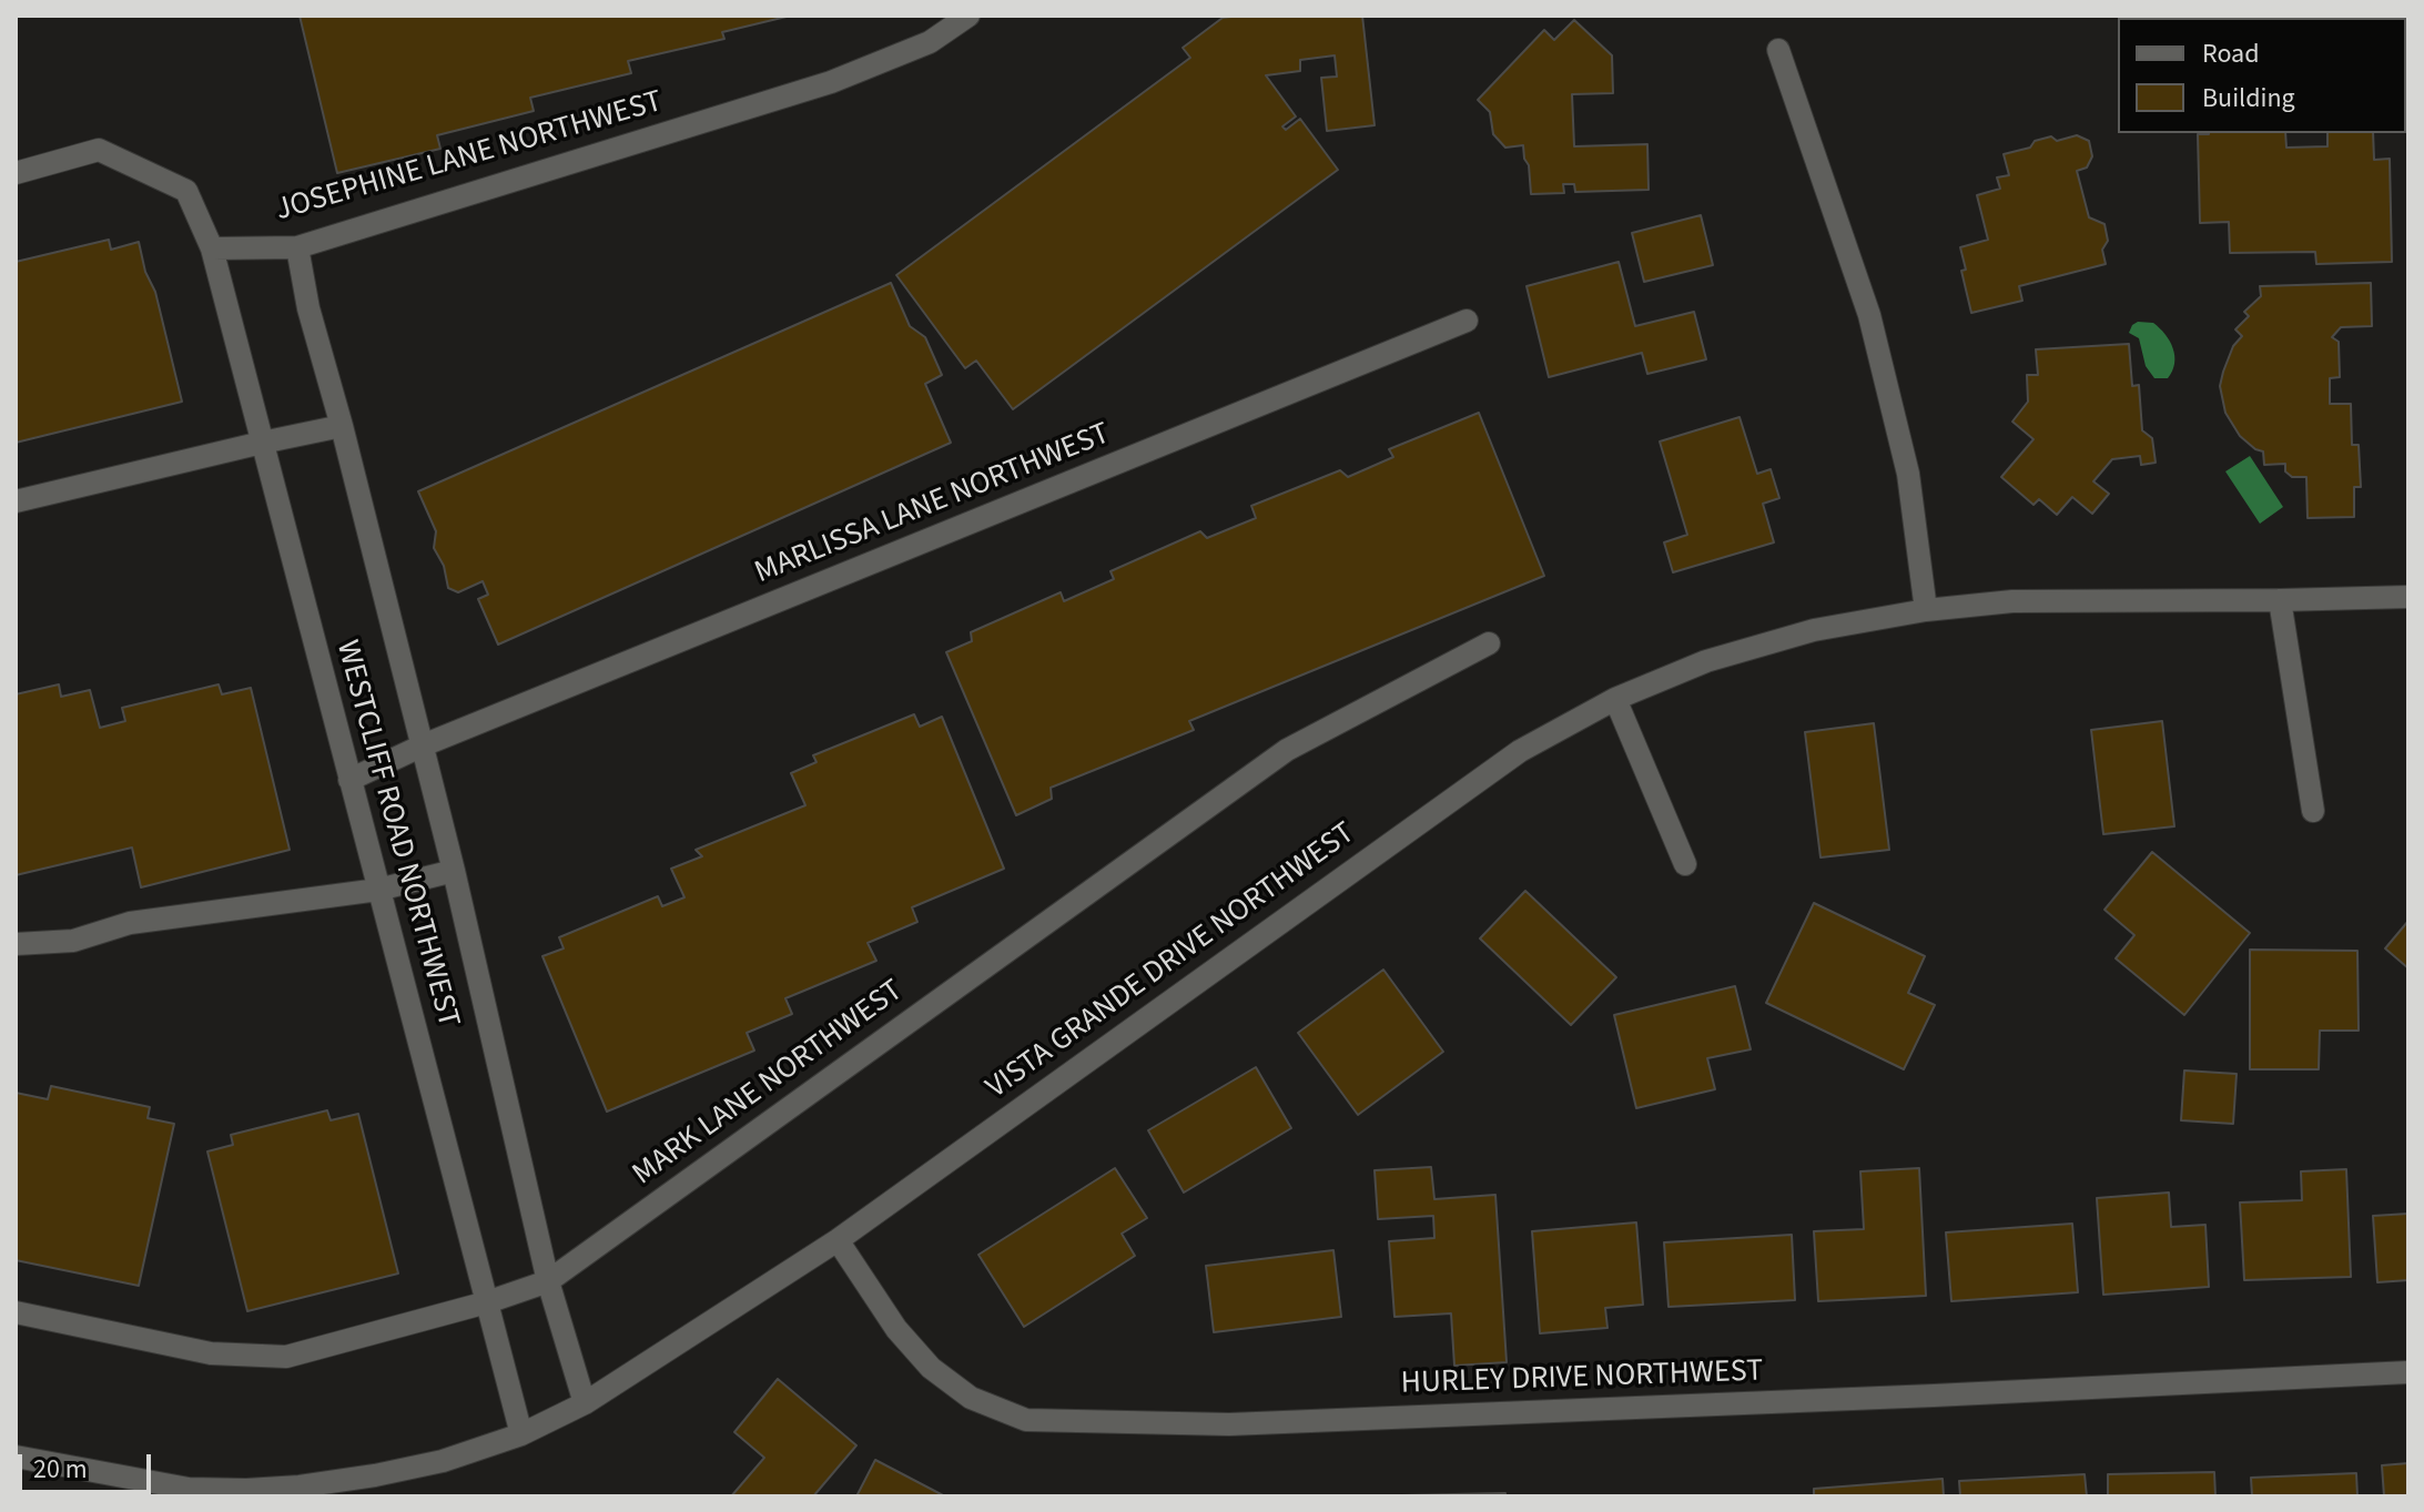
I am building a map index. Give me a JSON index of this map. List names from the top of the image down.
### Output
{
  "streets": {
    "street": [
      "JOSEPHINE LANE NORTHWEST",
      "MARLISSA LANE NORTHWEST",
      "WESTCLIFF ROAD NORTHWEST",
      "VISTA GRANDE DRIVE NORTHWEST",
      "MARK LANE NORTHWEST",
      "HURLEY DRIVE NORTHWEST"
    ]
  },
  "crossings": [
    ["JOSEPHINE LANE NORTHWEST", "WESTCLIFF ROAD NORTHWEST"],
    ["MARLISSA LANE NORTHWEST", "WESTCLIFF ROAD NORTHWEST"],
    ["WESTCLIFF ROAD NORTHWEST", "VISTA GRANDE DRIVE NORTHWEST"],
    ["WESTCLIFF ROAD NORTHWEST", "MARK LANE NORTHWEST"],
    ["VISTA GRANDE DRIVE NORTHWEST", "HURLEY DRIVE NORTHWEST"]
  ],
  "legend": ["Road", "Building"],
  "scale_bar": "20 m"
}
